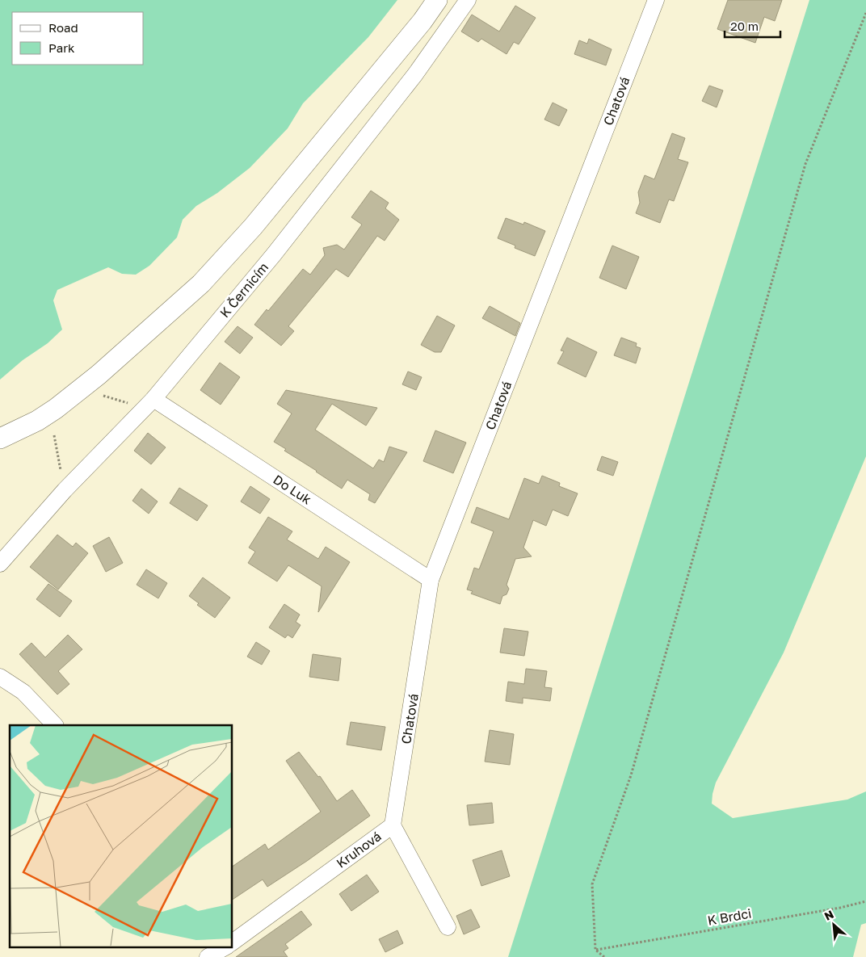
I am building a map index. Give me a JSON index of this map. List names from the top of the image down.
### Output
{
  "streets": {
    "street": [
      "Chatová",
      "K Černicím",
      "Do Luk",
      "Kruhová"
    ],
    "path": ["K Brdci"]
  },
  "crossings": [
    ["Chatová", "Do Luk"],
    ["Chatová", "Kruhová"],
    ["K Černicím", "Do Luk"]
  ],
  "legend": ["Road", "Park"],
  "scale_bar": "20 m",
  "north": "top left"
}
